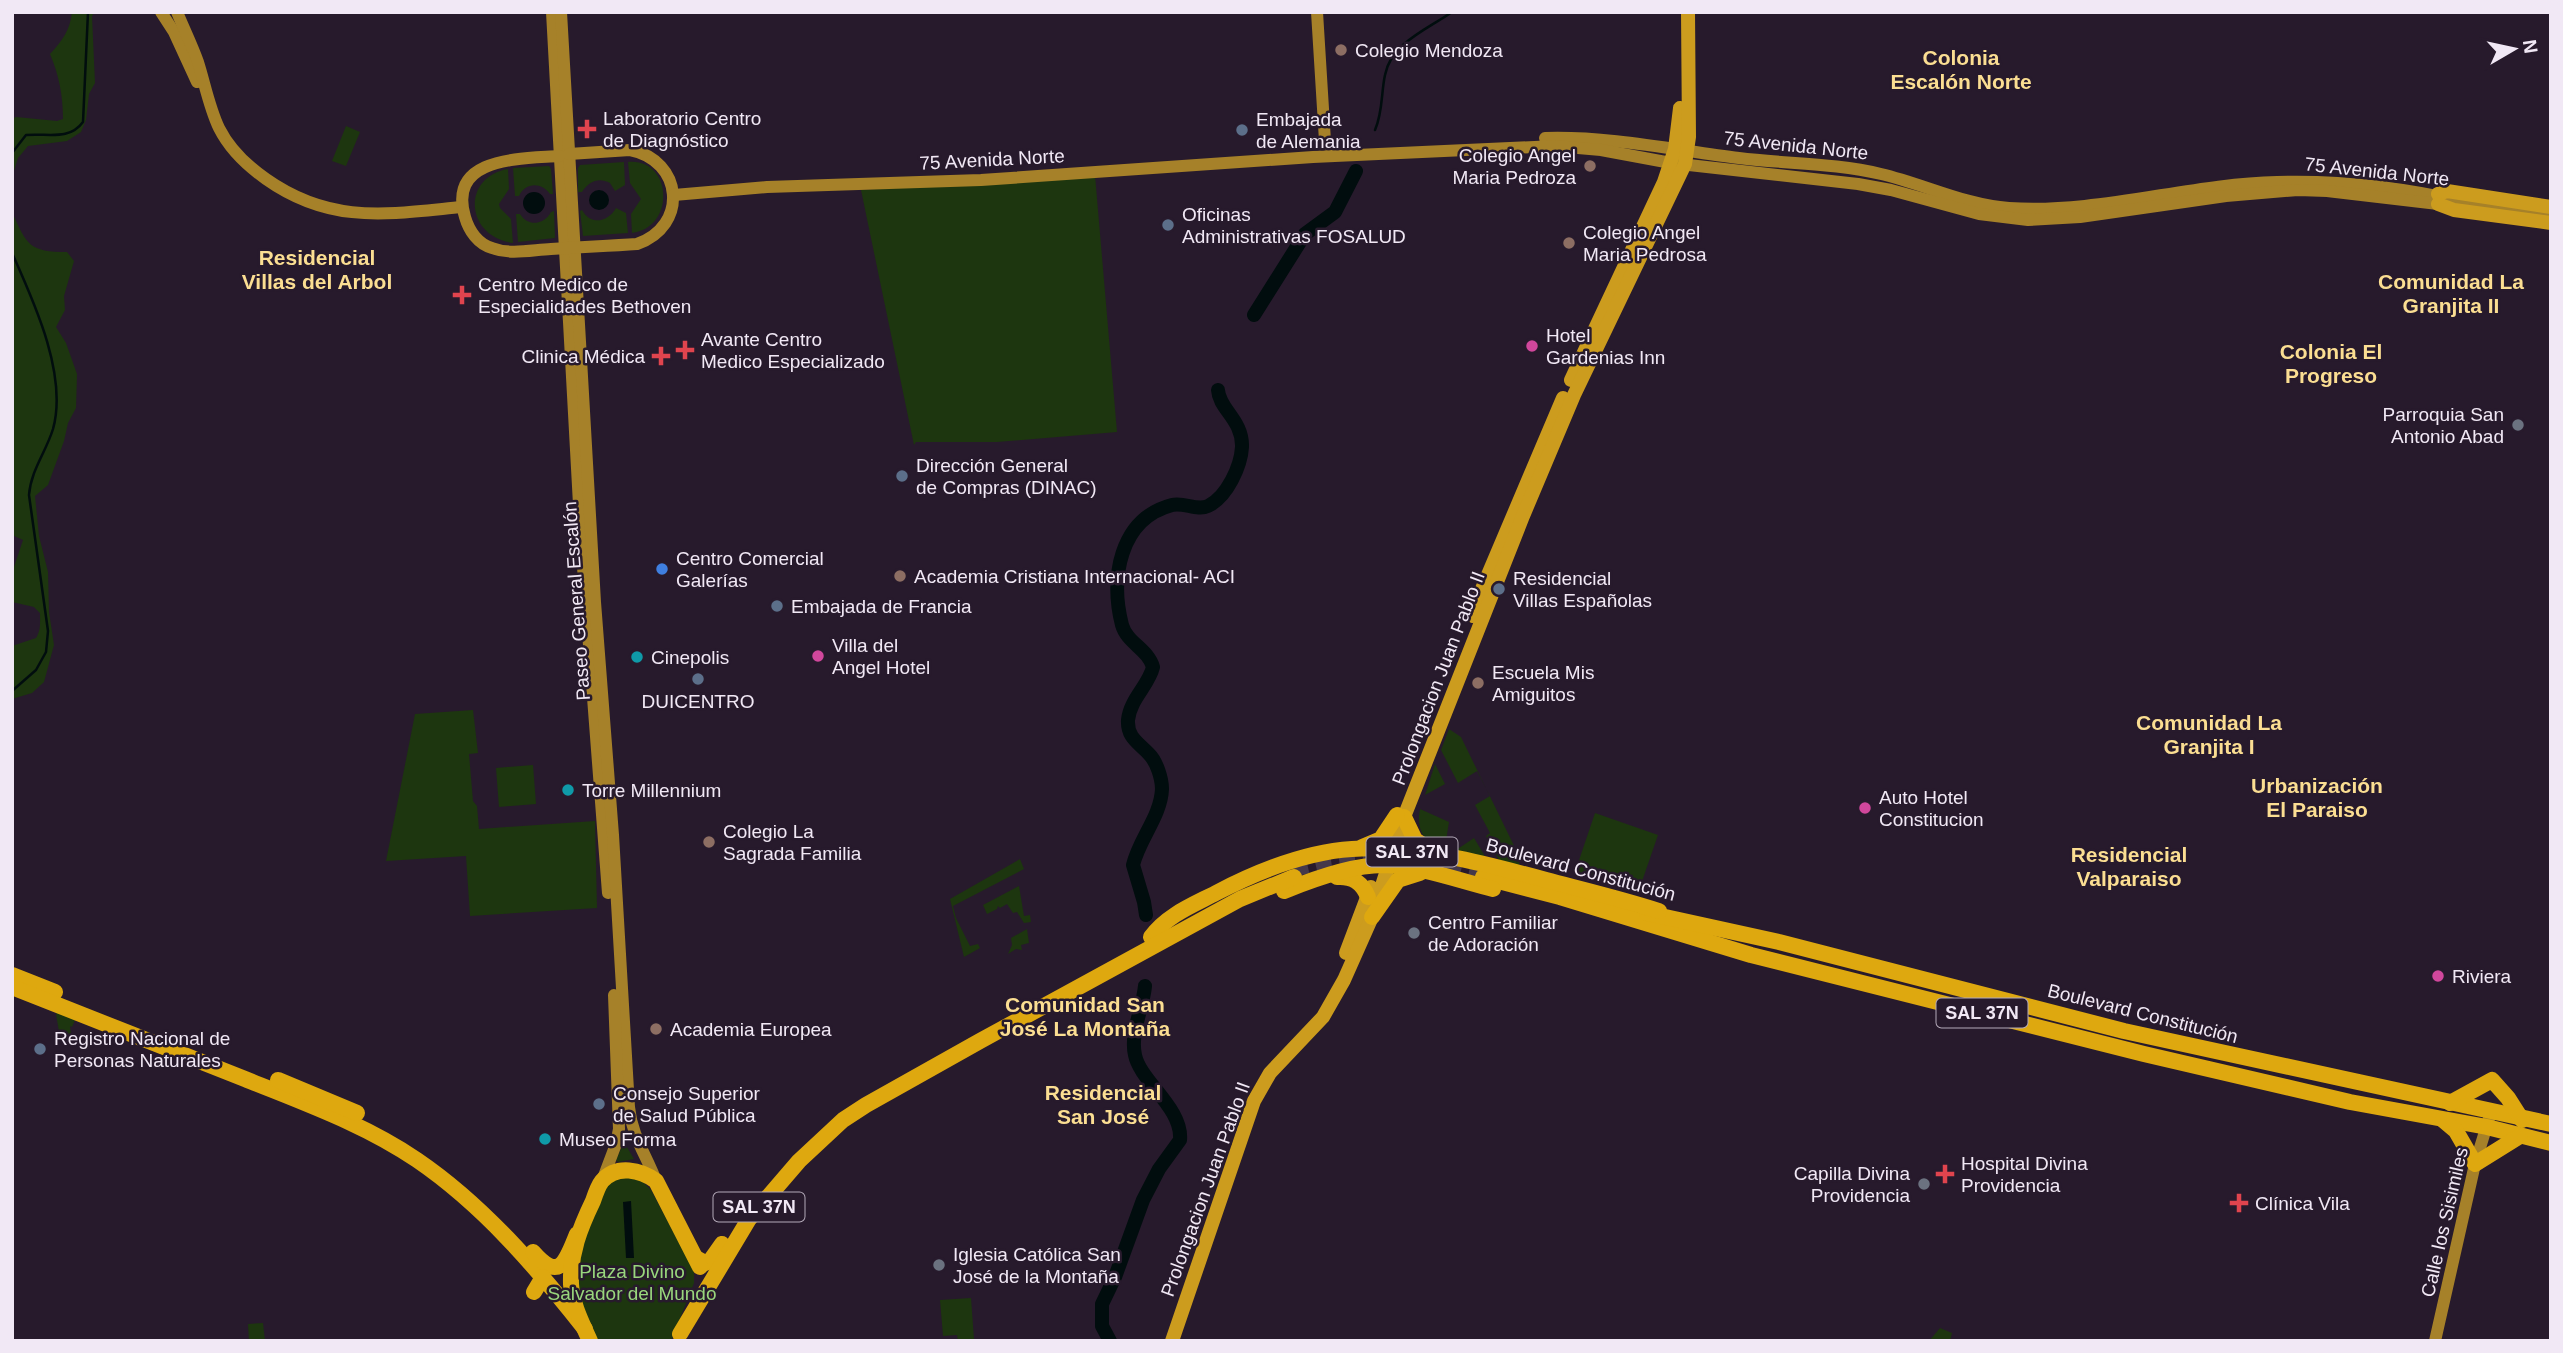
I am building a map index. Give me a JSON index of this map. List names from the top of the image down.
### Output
{
  "streets": {
    "highway": ["SAL 37N", "Boulevard Constitución"],
    "main road": [
      "75 Avenida Norte",
      "Paseo General Escalón",
      "Prolongacion Juan Pablo II",
      "Calle los Sisimiles"
    ]
  },
  "crossings": [
    ["75 Avenida Norte", "Paseo General Escalón"],
    ["75 Avenida Norte", "Prolongacion Juan Pablo II"],
    ["Paseo General Escalón", "SAL 37N"],
    ["Prolongacion Juan Pablo II", "Boulevard Constitución"],
    ["SAL 37N", "Boulevard Constitución"],
    ["Boulevard Constitución", "Calle los Sisimiles"]
  ],
  "districts": [
    "Colonia Escalón Norte",
    "Residencial Villas del Arbol",
    "Comunidad La Granjita II",
    "Colonia El Progreso",
    "Comunidad La Granjita I",
    "Urbanización El Paraiso",
    "Residencial Valparaiso",
    "Comunidad San José La Montaña",
    "Residencial San José"
  ],
  "parks": ["Plaza Divino Salvador del Mundo"],
  "places": {
    "other": [
      "Colegio Mendoza",
      "Embajada de Alemania",
      "Colegio Angel Maria Pedroza",
      "Oficinas Administrativas FOSALUD",
      "Colegio Angel Maria Pedrosa",
      "Hotel Gardenias Inn",
      "Parroquia San Antonio Abad",
      "Dirección General de Compras (DINAC)",
      "Centro Comercial Galerías",
      "Academia Cristiana Internacional- ACI",
      "Residencial Villas Españolas",
      "Embajada de Francia",
      "Villa del Angel Hotel",
      "Cinepolis",
      "DUICENTRO",
      "Escuela Mis Amiguitos",
      "Torre Millennium",
      "Auto Hotel Constitucion",
      "Colegio La Sagrada Familia",
      "Centro Familiar de Adoración",
      "Riviera",
      "Academia Europea",
      "Registro Nacional de Personas Naturales",
      "Consejo Superior de Salud Pública",
      "Museo Forma",
      "Capilla Divina Providencia",
      "Iglesia Católica San José de la Montaña"
    ],
    "health": [
      "Laboratorio Centro de Diagnóstico",
      "Centro Medico de Especialidades Bethoven",
      "Avante Centro Medico Especializado",
      "Clinica Médica",
      "Hospital Divina Providencia",
      "Clínica Vila"
    ]
  },
  "north": "right"
}
